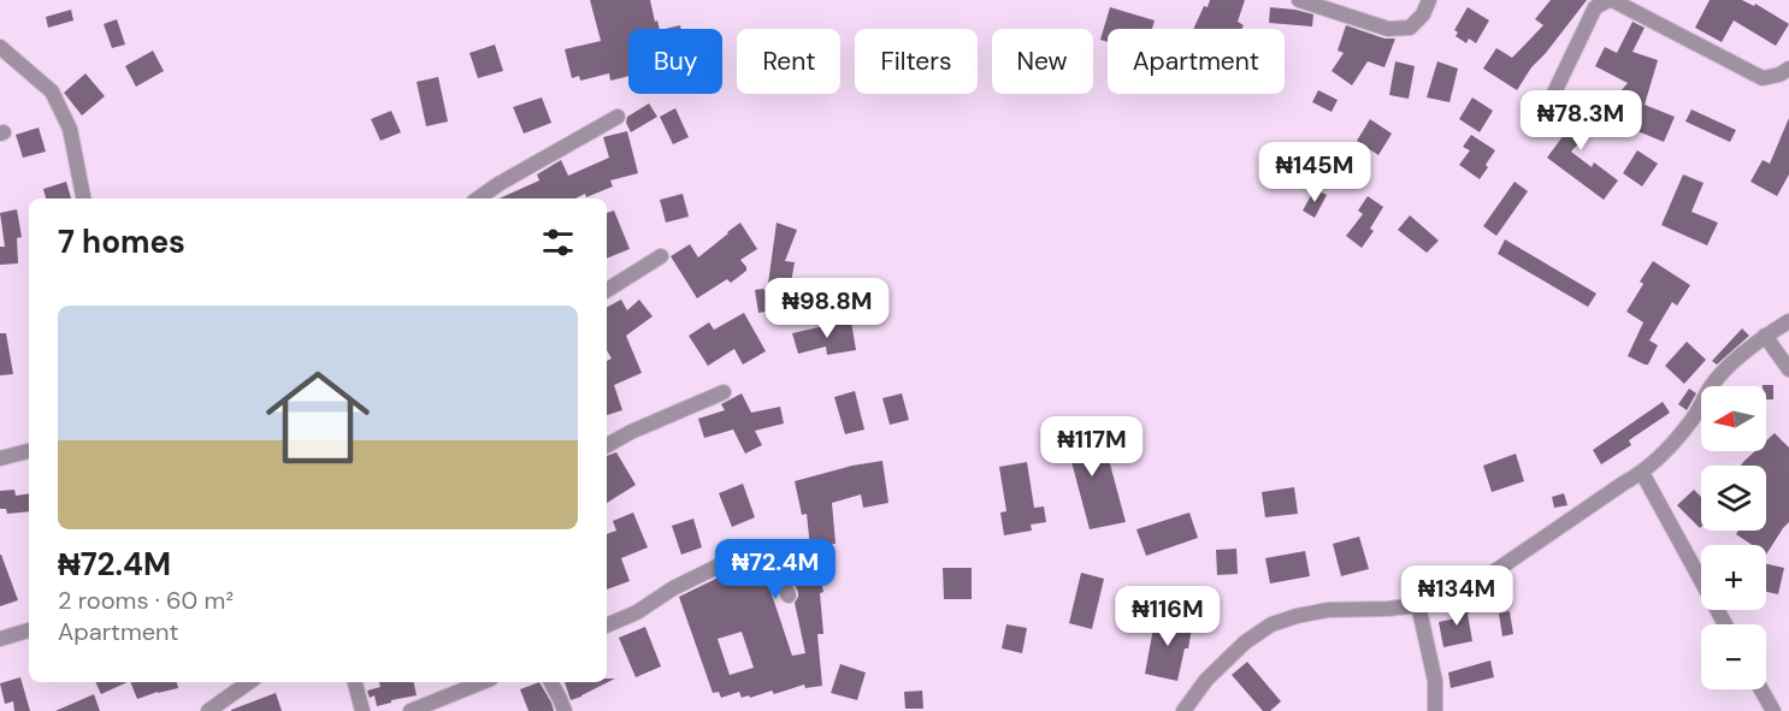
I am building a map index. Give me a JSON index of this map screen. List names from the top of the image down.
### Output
{
  "north": "left",
  "page": {
    "chip": [
      "Buy",
      "Rent",
      "Filters",
      "New",
      "Apartment"
    ],
    "price": [
      "₦78.3M",
      "₦145M",
      "₦98.8M",
      "₦117M",
      "₦72.4M",
      "₦134M",
      "₦116M"
    ],
    "heading": "7 homes",
    "list": [
      {
        "name": "₦72.4M",
        "note": "2 rooms · 60 m² · Apartment"
      }
    ],
    "map_buttons": ["+", "−"]
  }
}
